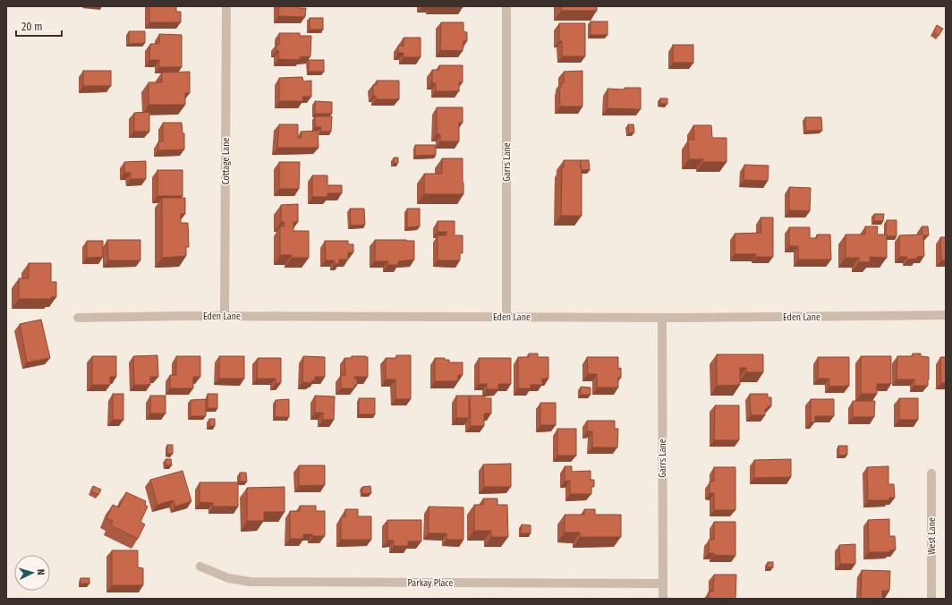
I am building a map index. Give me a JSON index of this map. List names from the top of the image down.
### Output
{
  "streets": {
    "street": [
      "Cottage Lane",
      "Garrs Lane",
      "Eden Lane",
      "West Lane",
      "Parkay Place"
    ]
  },
  "crossings": [
    ["Cottage Lane", "Eden Lane"],
    ["Garrs Lane", "Eden Lane"],
    ["Garrs Lane", "Parkay Place"]
  ],
  "scale_bar": "20 m",
  "north": "right"
}
